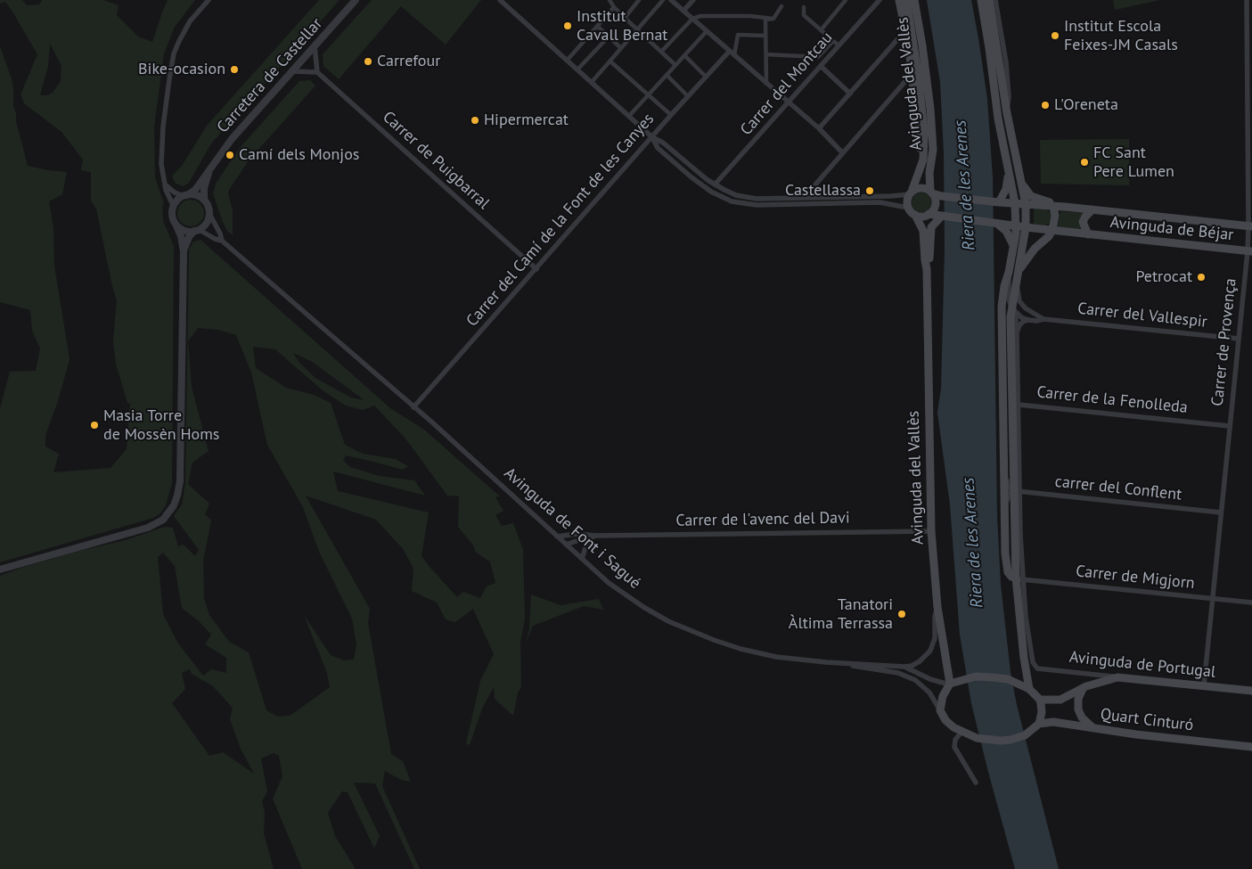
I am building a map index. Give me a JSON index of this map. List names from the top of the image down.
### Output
{
  "streets": {
    "main road": [
      "Avinguda del Vallès",
      "Avinguda de Béjar",
      "Avinguda de Portugal",
      "Quart Cinturó"
    ],
    "street": [
      "Carretera de Castellar",
      "Carrer del Montcau",
      "Carrer de Puigbarral",
      "Carrer del Camí de la Font de les Canyes",
      "Carrer del Vallespir",
      "Carrer de Provença",
      "Carrer de la Fenolleda",
      "carrer del Conflent",
      "Carrer de l'avenc del Davi",
      "Avinguda de Font i Sagué",
      "Carrer de Migjorn"
    ]
  },
  "crossings": [
    ["Carretera de Castellar", "Avinguda de Font i Sagué"],
    ["Avinguda del Vallès", "Avinguda de Béjar"],
    ["Avinguda del Vallès", "Carrer de l'avenc del Davi"],
    ["Avinguda del Vallès", "Avinguda de Font i Sagué"],
    ["Avinguda del Vallès", "Quart Cinturó"],
    ["Carrer de Puigbarral", "Carrer del Camí de la Font de les Canyes"],
    ["Carrer del Camí de la Font de les Canyes", "Avinguda de Font i Sagué"],
    ["Avinguda de Béjar", "Carrer de Provença"],
    ["Carrer del Vallespir", "Carrer de Provença"],
    ["Carrer de Provença", "Carrer de la Fenolleda"],
    ["Carrer de Provença", "carrer del Conflent"],
    ["Carrer de Provença", "Carrer de Migjorn"],
    ["Carrer de Provença", "Avinguda de Portugal"],
    ["Carrer de l'avenc del Davi", "Avinguda de Font i Sagué"],
    ["Carrer de Migjorn", "Avinguda de Portugal"],
    ["Avinguda de Portugal", "Quart Cinturó"]
  ],
  "water": ["Riera de les Arenes"],
  "places": [
    "Institut Cavall Bernat",
    "Institut Escola Feixes-JM Casals",
    "Carrefour",
    "Bike-ocasion",
    "L'Oreneta",
    "Hipermercat",
    "Camí dels Monjos",
    "FC Sant Pere Lumen",
    "Castellassa",
    "Petrocat",
    "Masia Torre de Mossèn Homs",
    "Tanatori Àltima Terrassa"
  ]
}
